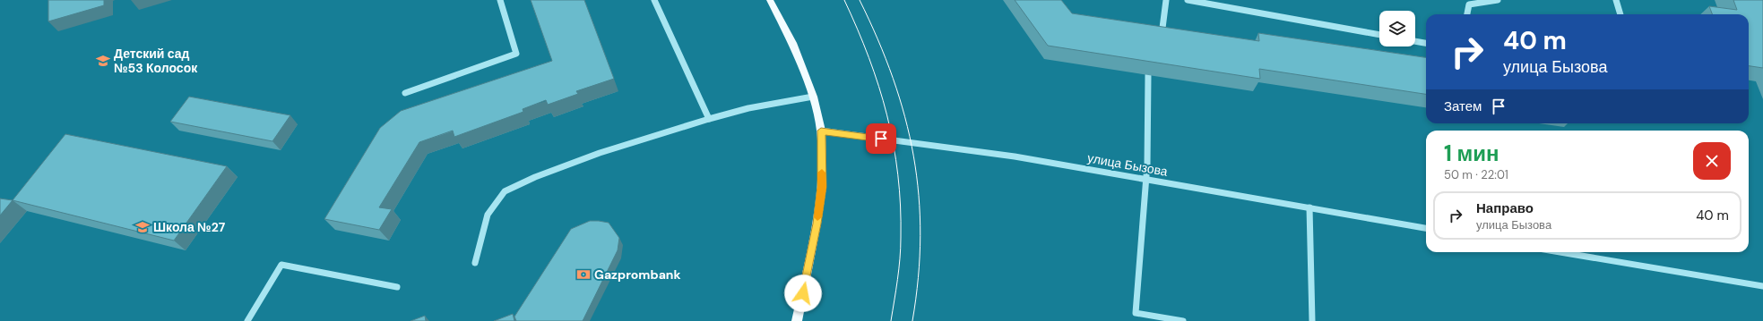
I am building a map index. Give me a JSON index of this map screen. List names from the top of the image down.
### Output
{
  "streets": {
    "street": ["улица Бызова"]
  },
  "places": {
    "school or university": ["Детский сад №53 Колосок", "Школа №27"],
    "bank": ["Gazprombank"]
  },
  "page": {
    "turn": ["40 m", "улица Бызова"],
    "then": "Затем",
    "heading": ["1 мин", "50 m · 22:01"],
    "list": [
      {
        "name": "Направо",
        "note": "улица Бызова",
        "value": "40 m"
      }
    ]
  }
}
